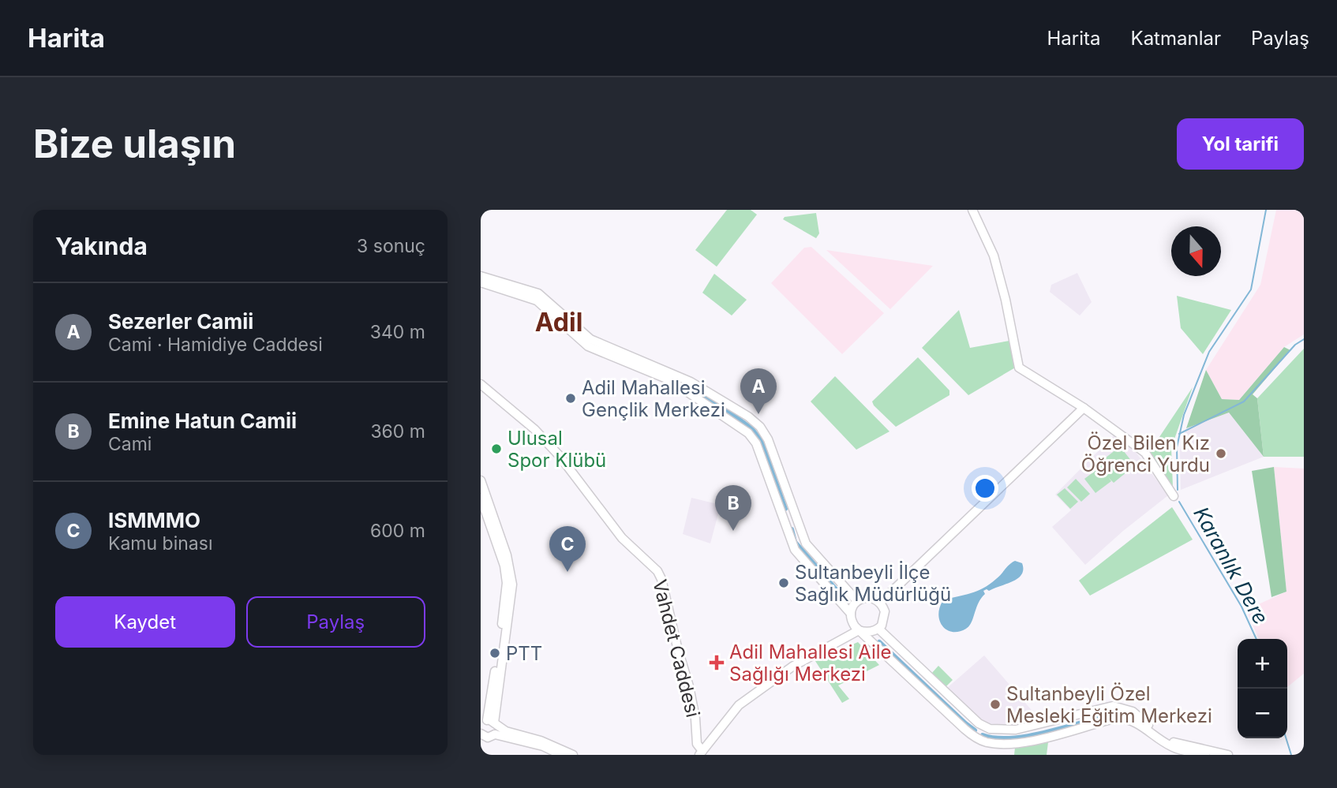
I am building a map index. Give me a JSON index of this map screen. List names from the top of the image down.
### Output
{
  "streets": {
    "street": ["Vahdet Caddesi"]
  },
  "districts": ["Adil"],
  "water": ["Karanlık Dere"],
  "places": {
    "other": [
      "Adil Mahallesi Gençlik Merkezi",
      "Ulusal Spor Klübü",
      "Özel Bilen Kız Öğrenci Yurdu",
      "Sultanbeyli İlçe Sağlık Müdürlüğü",
      "PTT",
      "Sultanbeyli Özel Mesleki Eğitim Merkezi"
    ],
    "health": ["Adil Mahallesi Aile Sağlığı Merkezi"]
  },
  "north": "bottom",
  "page": {
    "header": "Harita",
    "nav": ["Harita", "Katmanlar", "Paylaş"],
    "buttons": [
      "Yol tarifi",
      ["Kaydet", "Paylaş"]
    ],
    "title": "Bize ulaşın",
    "heading": ["Yakında", "3 sonuç"],
    "list": [
      {
        "mark": "A",
        "name": "Sezerler Camii",
        "note": "Cami · Hamidiye Caddesi",
        "value": "340 m"
      },
      {
        "mark": "B",
        "name": "Emine Hatun Camii",
        "note": "Cami",
        "value": "360 m"
      },
      {
        "mark": "C",
        "name": "ISMMMO",
        "note": "Kamu binası",
        "value": "600 m"
      }
    ],
    "pins": ["A", "B", "C"],
    "map_buttons": ["+", "−"]
  }
}
